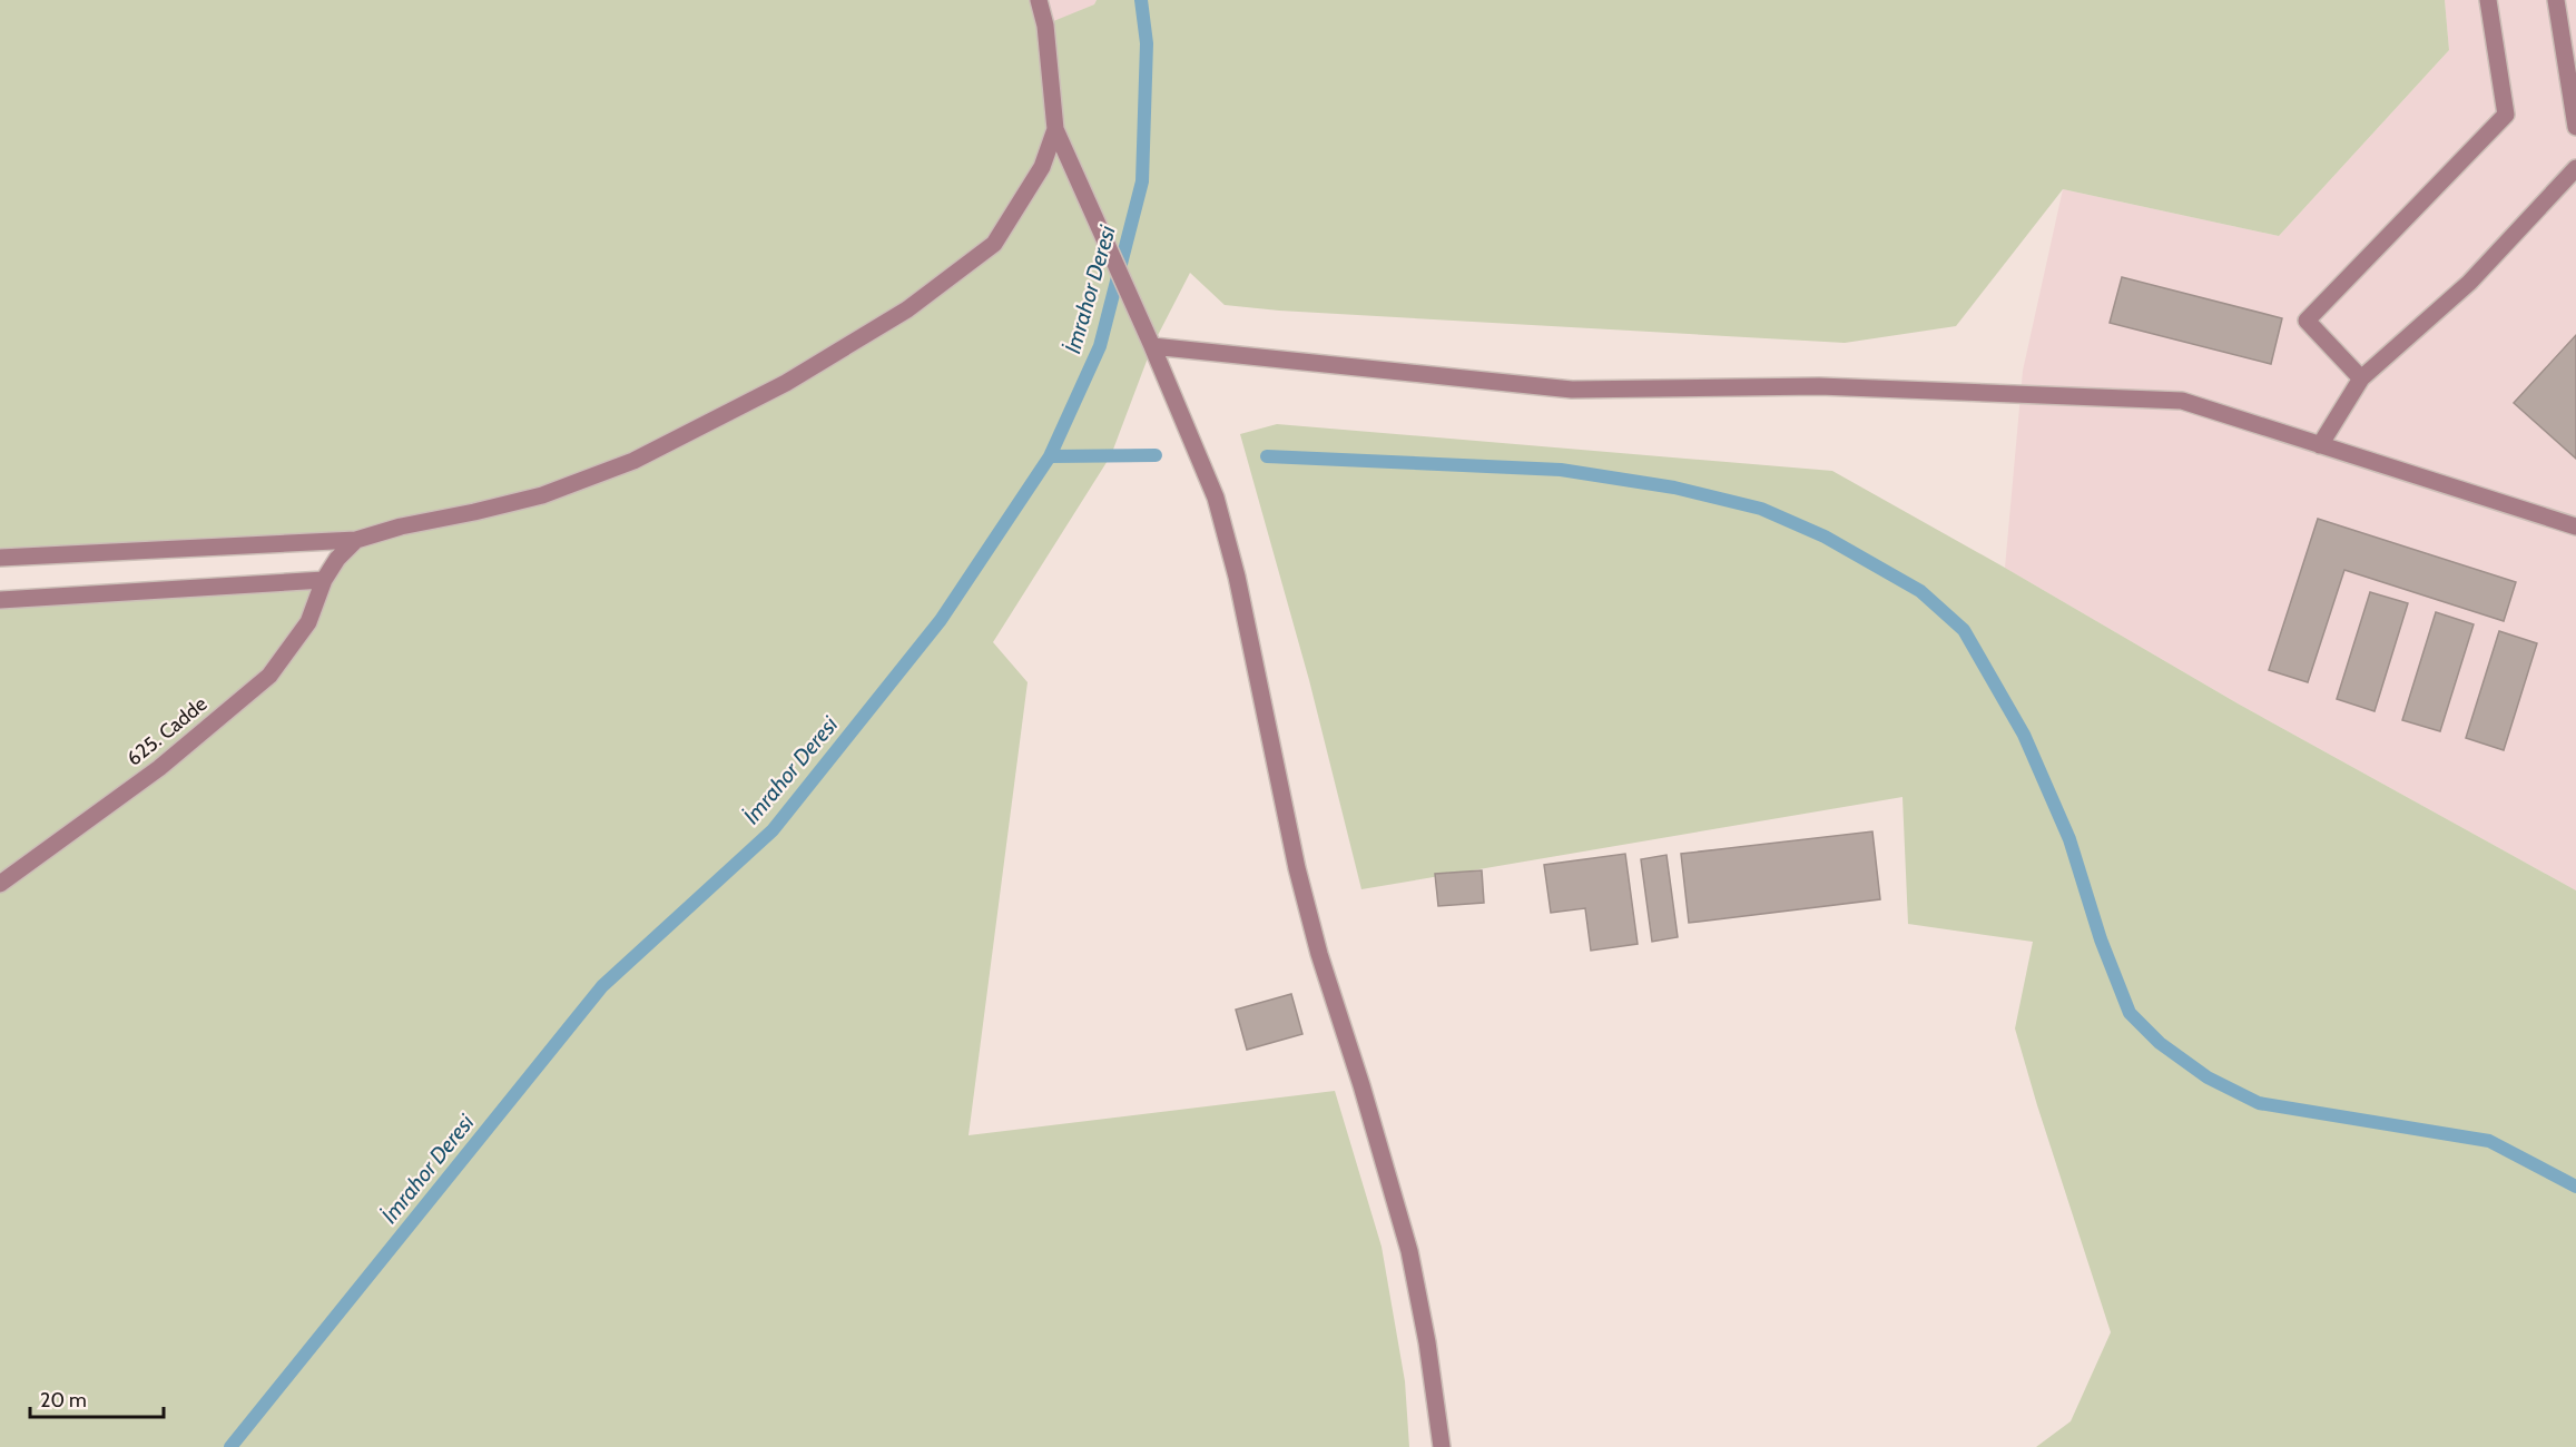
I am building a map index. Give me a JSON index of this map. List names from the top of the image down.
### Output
{
  "streets": {
    "street": ["625. Cadde"]
  },
  "water": ["İmrahor Deresi"],
  "scale_bar": "20 m"
}
